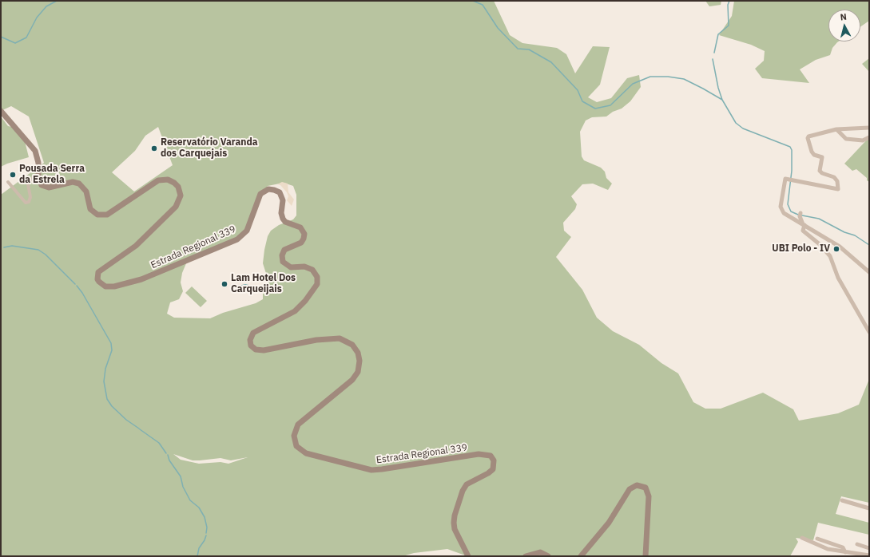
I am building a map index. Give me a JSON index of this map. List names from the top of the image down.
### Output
{
  "streets": {
    "main road": ["Estrada Regional 339"]
  },
  "places": [
    "Reservatório Varanda dos Carquejais",
    "Pousada Serra da Estrela",
    "UBI Polo - IV",
    "Lam Hotel Dos Carqueijais"
  ],
  "north": "top"
}
